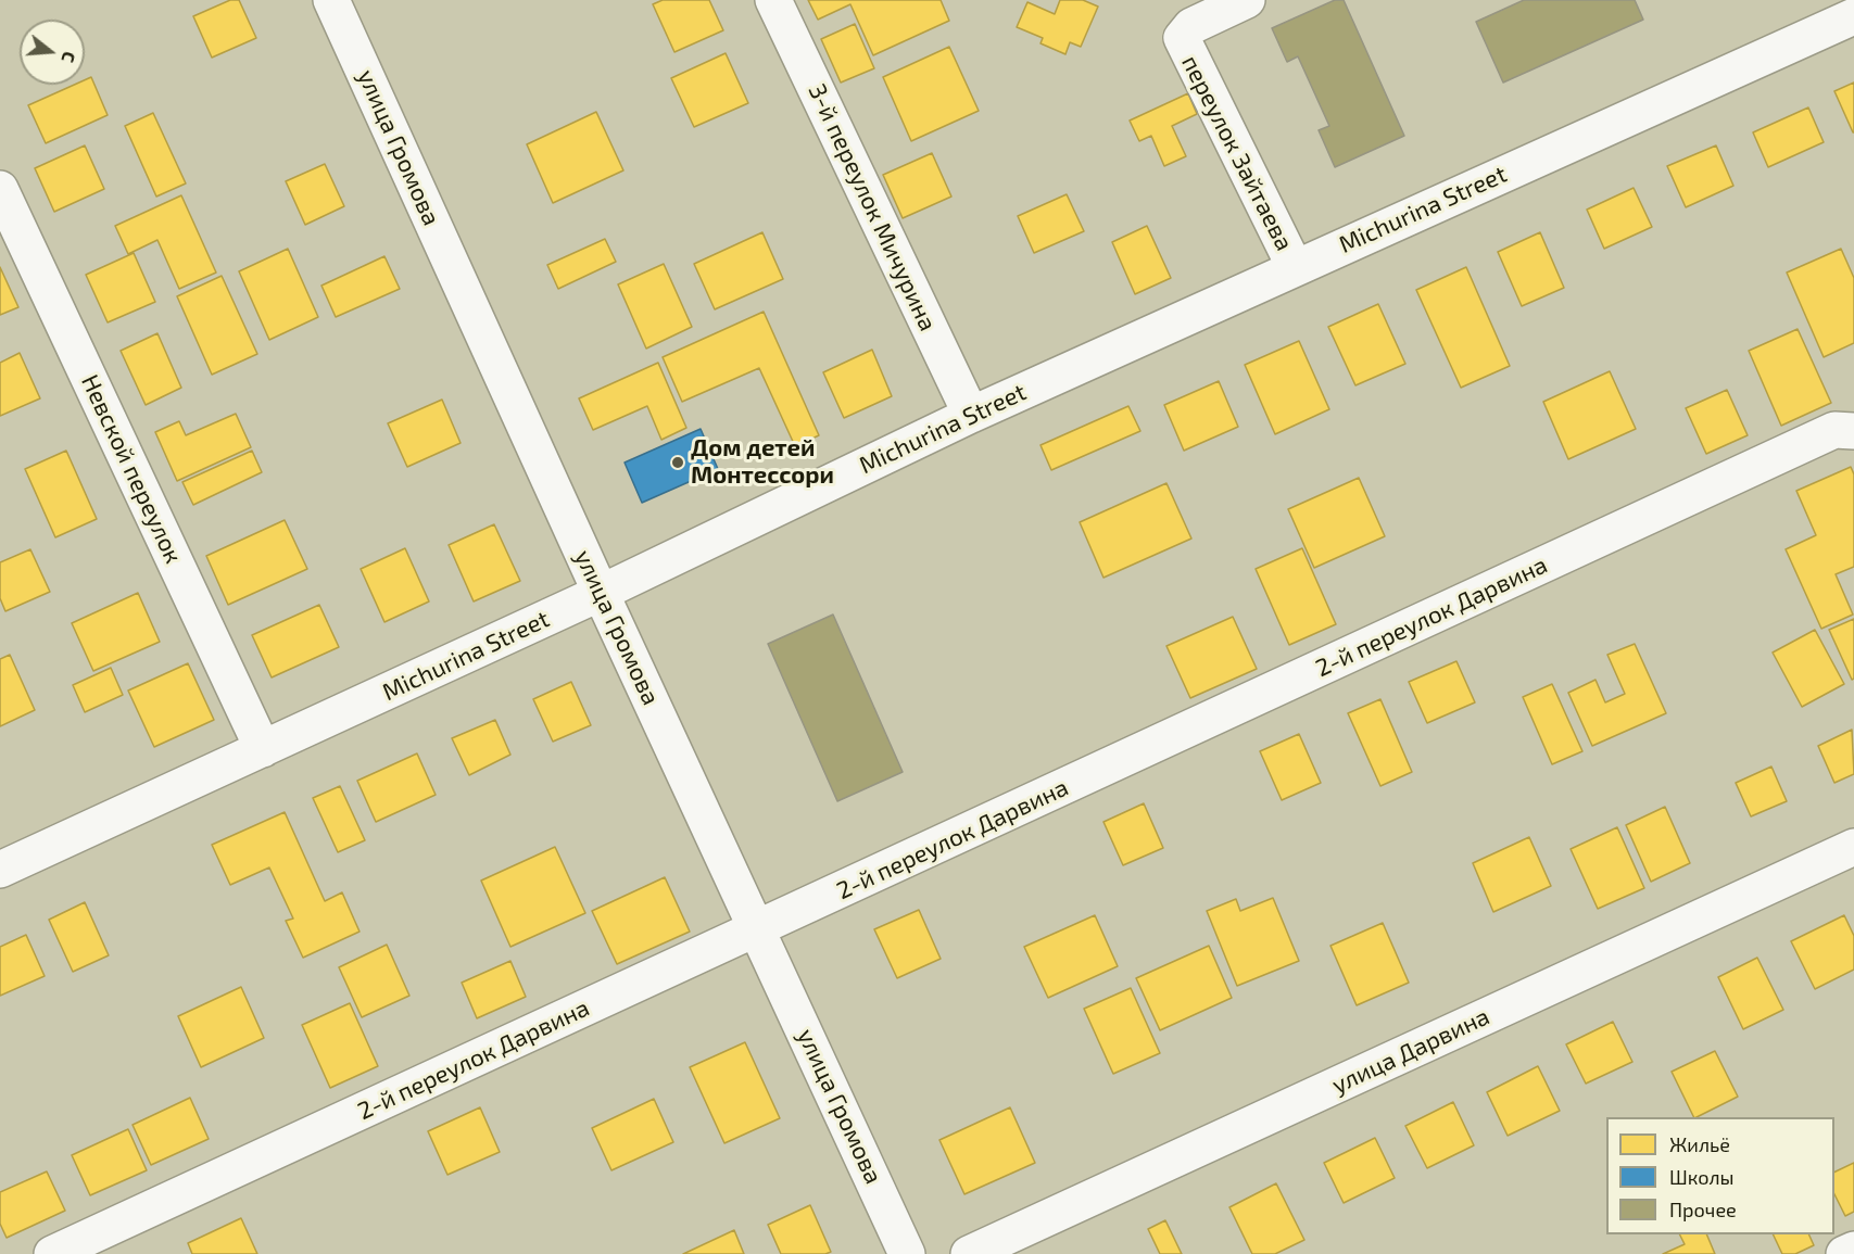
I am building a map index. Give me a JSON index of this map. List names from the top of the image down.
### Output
{
  "streets": {
    "street": [
      "улица Громова",
      "переулок Зайтаева",
      "3-й переулок Мичурина",
      "Michurina Street",
      "Невской переулок",
      "2-й переулок Дарвина",
      "улица Дарвина"
    ]
  },
  "crossings": [
    ["улица Громова", "Michurina Street"],
    ["улица Громова", "2-й переулок Дарвина"],
    ["переулок Зайтаева", "Michurina Street"],
    ["3-й переулок Мичурина", "Michurina Street"],
    ["Michurina Street", "Невской переулок"]
  ],
  "places": ["Дом детей Монтессори"],
  "legend": ["Жильё", "Школы", "Прочее"],
  "north": "right"
}
